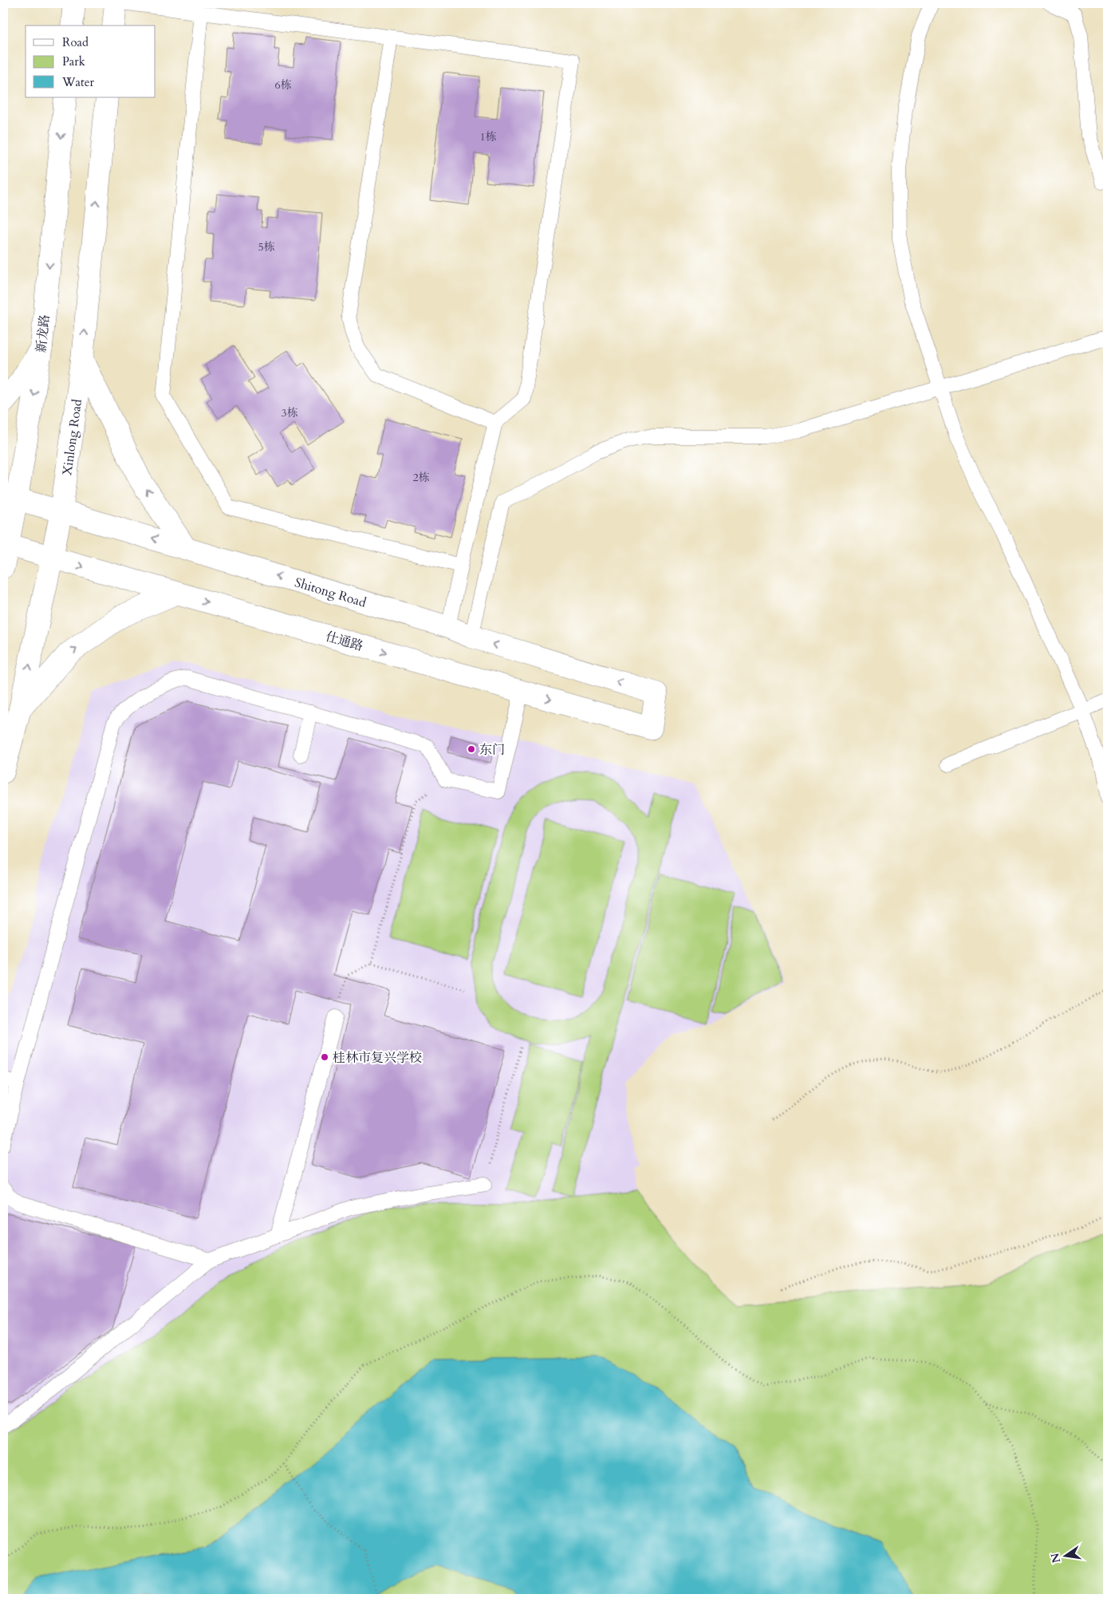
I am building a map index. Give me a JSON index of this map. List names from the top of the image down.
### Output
{
  "streets": {
    "street": [
      "新龙路",
      "Xinlong Road",
      "Shitong Road",
      "仕通路"
    ]
  },
  "crossings": [
    ["新龙路", "Shitong Road"],
    ["新龙路", "仕通路"],
    ["Xinlong Road", "Shitong Road"],
    ["Xinlong Road", "仕通路"],
    ["Shitong Road", "仕通路"]
  ],
  "one_way": ["新龙路", "Xinlong Road", "仕通路"],
  "places": ["东门", "桂林市复兴学校"],
  "house_numbers": [
    "6栋",
    "1栋",
    "5栋",
    "3栋",
    "2栋"
  ],
  "legend": ["Road", "Park", "Water"],
  "north": "left"
}
